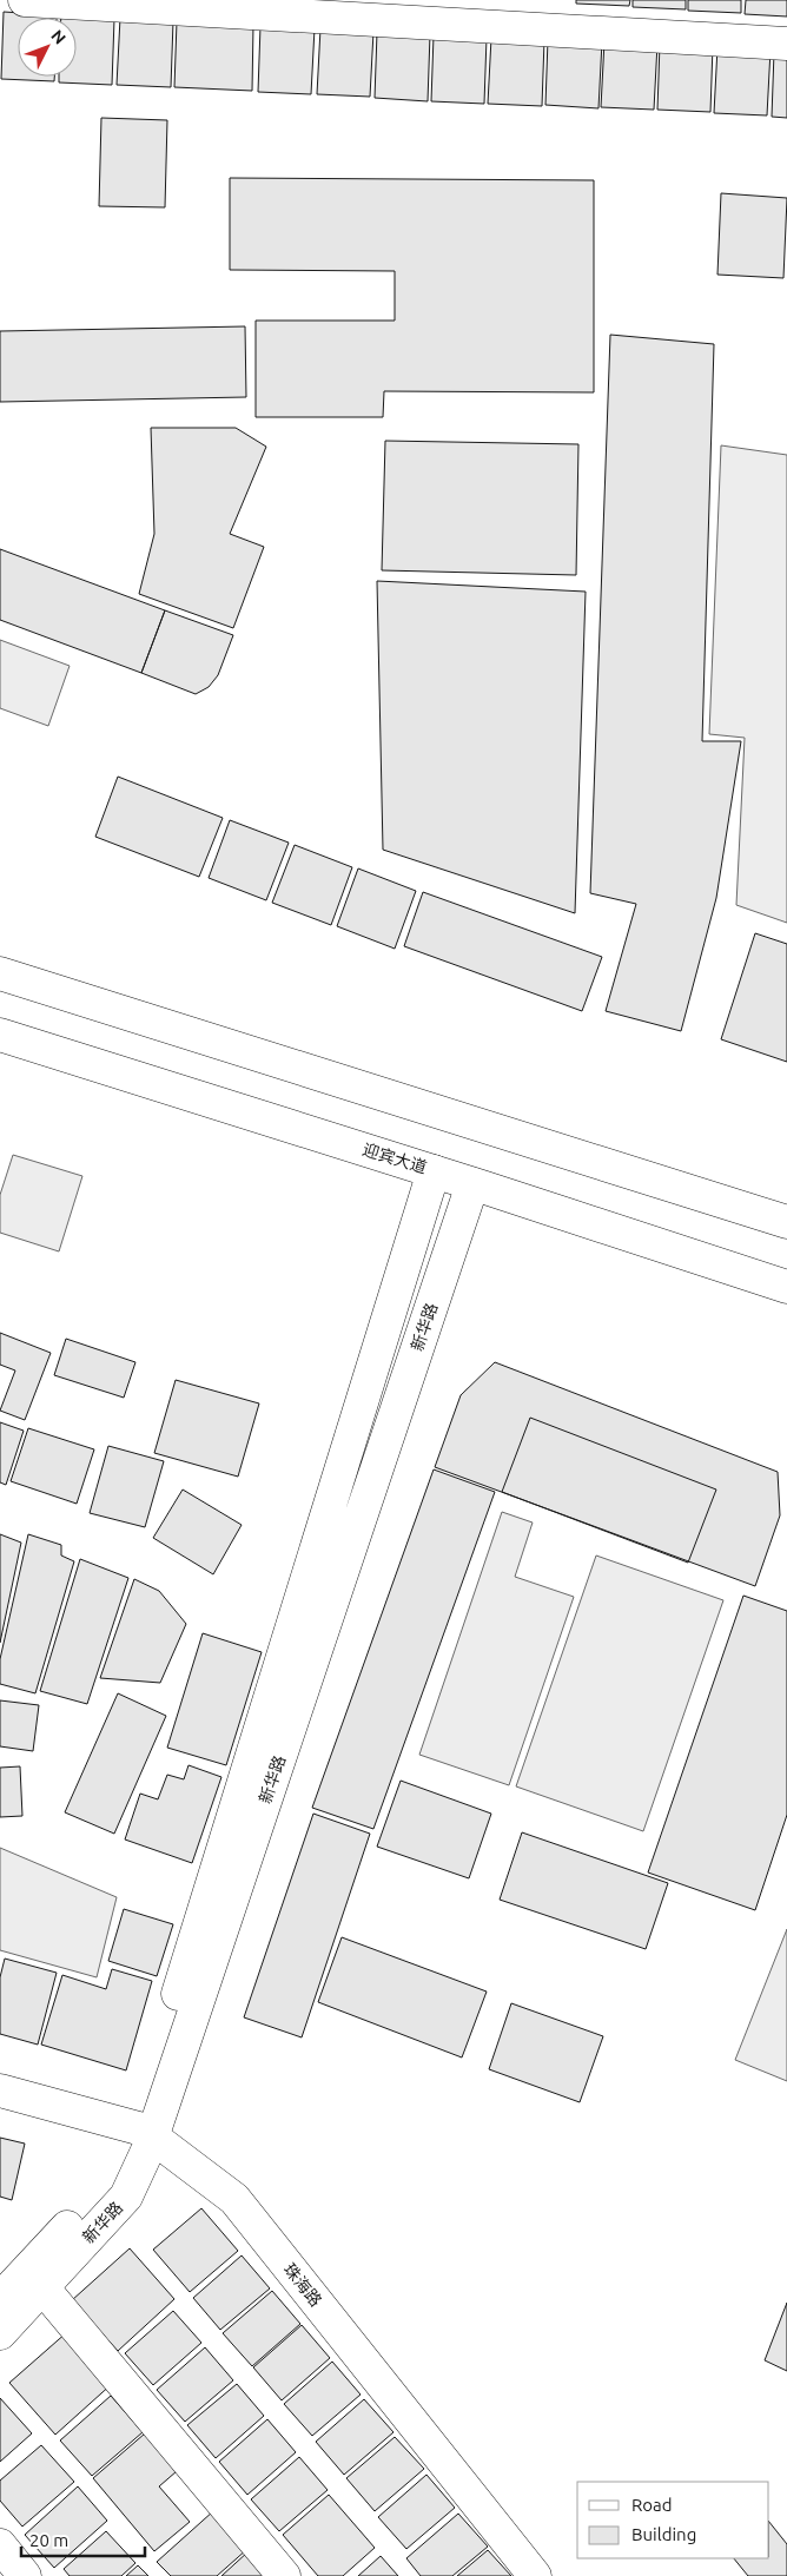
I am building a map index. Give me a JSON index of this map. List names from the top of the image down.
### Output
{
  "streets": {
    "street": ["迎宾大道", "新华路", "珠海路"]
  },
  "crossings": [
    ["迎宾大道", "新华路"],
    ["新华路", "珠海路"]
  ],
  "legend": ["Road", "Building"],
  "scale_bar": "20 m",
  "north": "top right"
}
